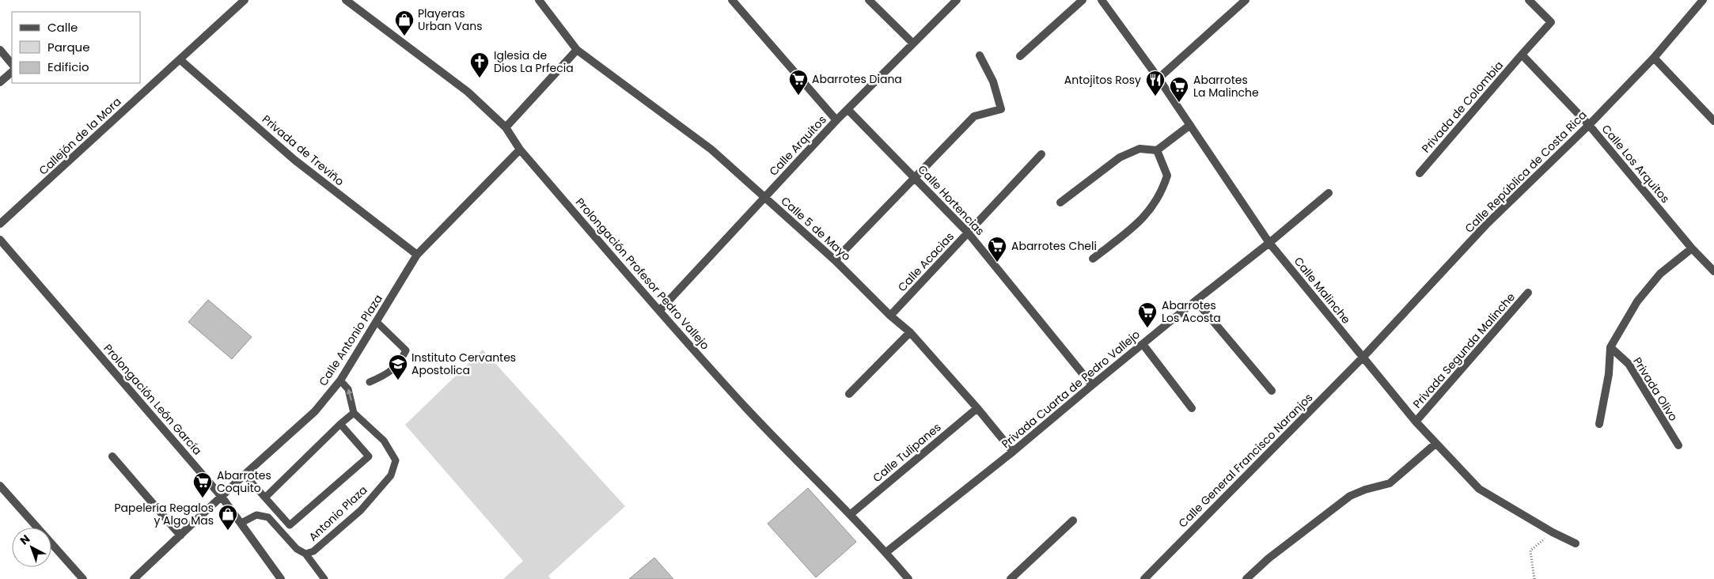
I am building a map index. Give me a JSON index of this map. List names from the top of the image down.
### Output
{
  "streets": {
    "street": [
      "Privada de Colombia",
      "Callejón de la Mora",
      "Calle Arquitos",
      "Privada de Treviño",
      "Calle Los Arquitos",
      "Calle República de Costa Rica",
      "Calle Hortencias",
      "Calle 5 de Mayo",
      "Calle Acacias",
      "Prolongación Profesor Pedro Vallejo",
      "Calle Malinche",
      "Calle Antonio Plaza",
      "Privada Segunda Malinche",
      "Privada Cuarta de Pedro Vallejo",
      "Privada Olivo",
      "Prolongación León García",
      "Calle Tulipanes",
      "Calle General Francisco Naranjos"
    ],
    "lane": ["Antonio Plaza"]
  },
  "crossings": [
    ["Privada de Colombia", "Calle Los Arquitos"],
    ["Callejón de la Mora", "Privada de Treviño"],
    ["Calle Arquitos", "Calle Hortencias"],
    ["Calle Arquitos", "Calle 5 de Mayo"],
    ["Calle Arquitos", "Prolongación Profesor Pedro Vallejo"],
    ["Privada de Treviño", "Calle Antonio Plaza"],
    ["Calle Los Arquitos", "Calle República de Costa Rica"],
    ["Calle República de Costa Rica", "Calle Malinche"],
    ["Calle República de Costa Rica", "Calle General Francisco Naranjos"],
    ["Calle Hortencias", "Calle Acacias"],
    ["Calle Hortencias", "Privada Cuarta de Pedro Vallejo"],
    ["Calle 5 de Mayo", "Calle Acacias"],
    ["Calle 5 de Mayo", "Privada Cuarta de Pedro Vallejo"],
    ["Calle 5 de Mayo", "Calle Tulipanes"],
    ["Prolongación Profesor Pedro Vallejo", "Calle Antonio Plaza"],
    ["Prolongación Profesor Pedro Vallejo", "Privada Cuarta de Pedro Vallejo"],
    ["Prolongación Profesor Pedro Vallejo", "Calle Tulipanes"],
    ["Calle Malinche", "Privada Segunda Malinche"],
    ["Calle Malinche", "Privada Cuarta de Pedro Vallejo"],
    ["Calle Malinche", "Calle General Francisco Naranjos"],
    ["Calle Antonio Plaza", "Prolongación León García"],
    ["Prolongación León García", "Antonio Plaza"]
  ],
  "places": {
    "shop": ["Playeras Urban Vans", "Papelería Regalos y Algo Mas"],
    "church": ["Iglesia de Dios La Prfecia"],
    "supermarket": [
      "Abarrotes Diana",
      "Abarrotes La Malinche",
      "Abarrotes Cheli",
      "Abarrotes Los Acosta",
      "Abarrotes Coquito"
    ],
    "restaurant": ["Antojitos Rosy"],
    "school or university": ["Instituto Cervantes Apostolica"]
  },
  "legend": ["Calle", "Parque", "Edificio"],
  "north": "top left"
}
